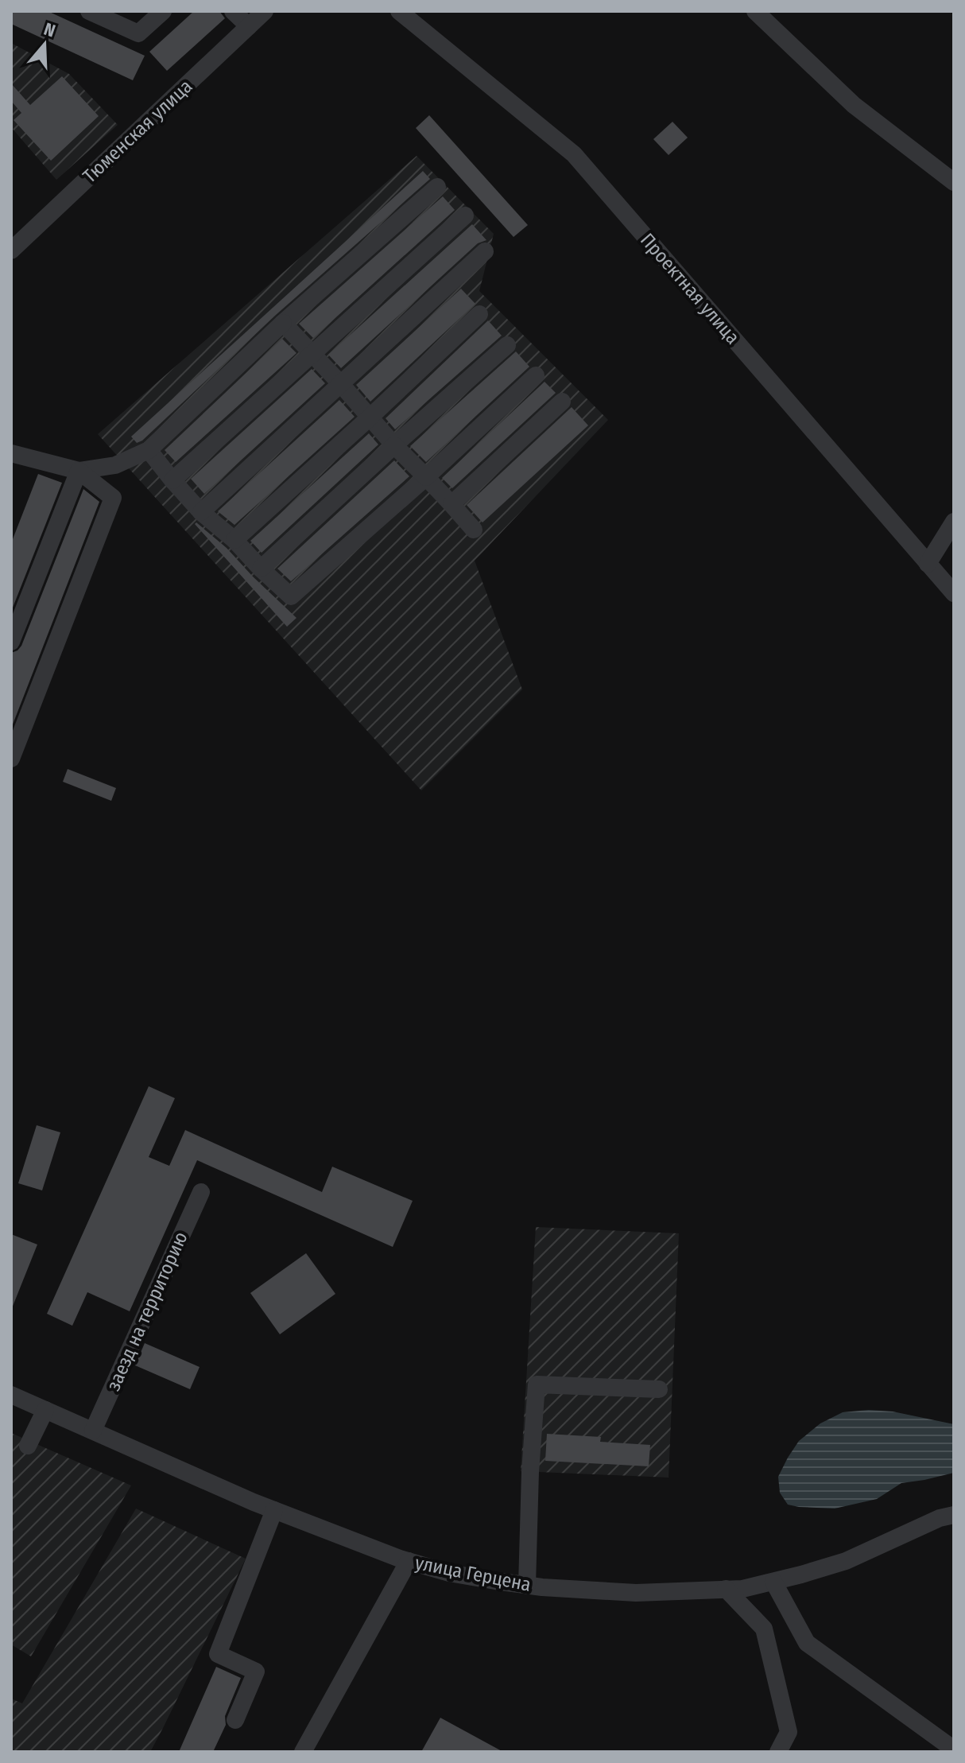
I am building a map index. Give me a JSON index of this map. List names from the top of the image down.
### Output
{
  "streets": {
    "street": [
      "Тюменская улица",
      "Проектная улица",
      "заезд на территорию",
      "улица Герцена"
    ]
  },
  "crossings": [
    ["заезд на территорию", "улица Герцена"]
  ],
  "north": "top"
}
